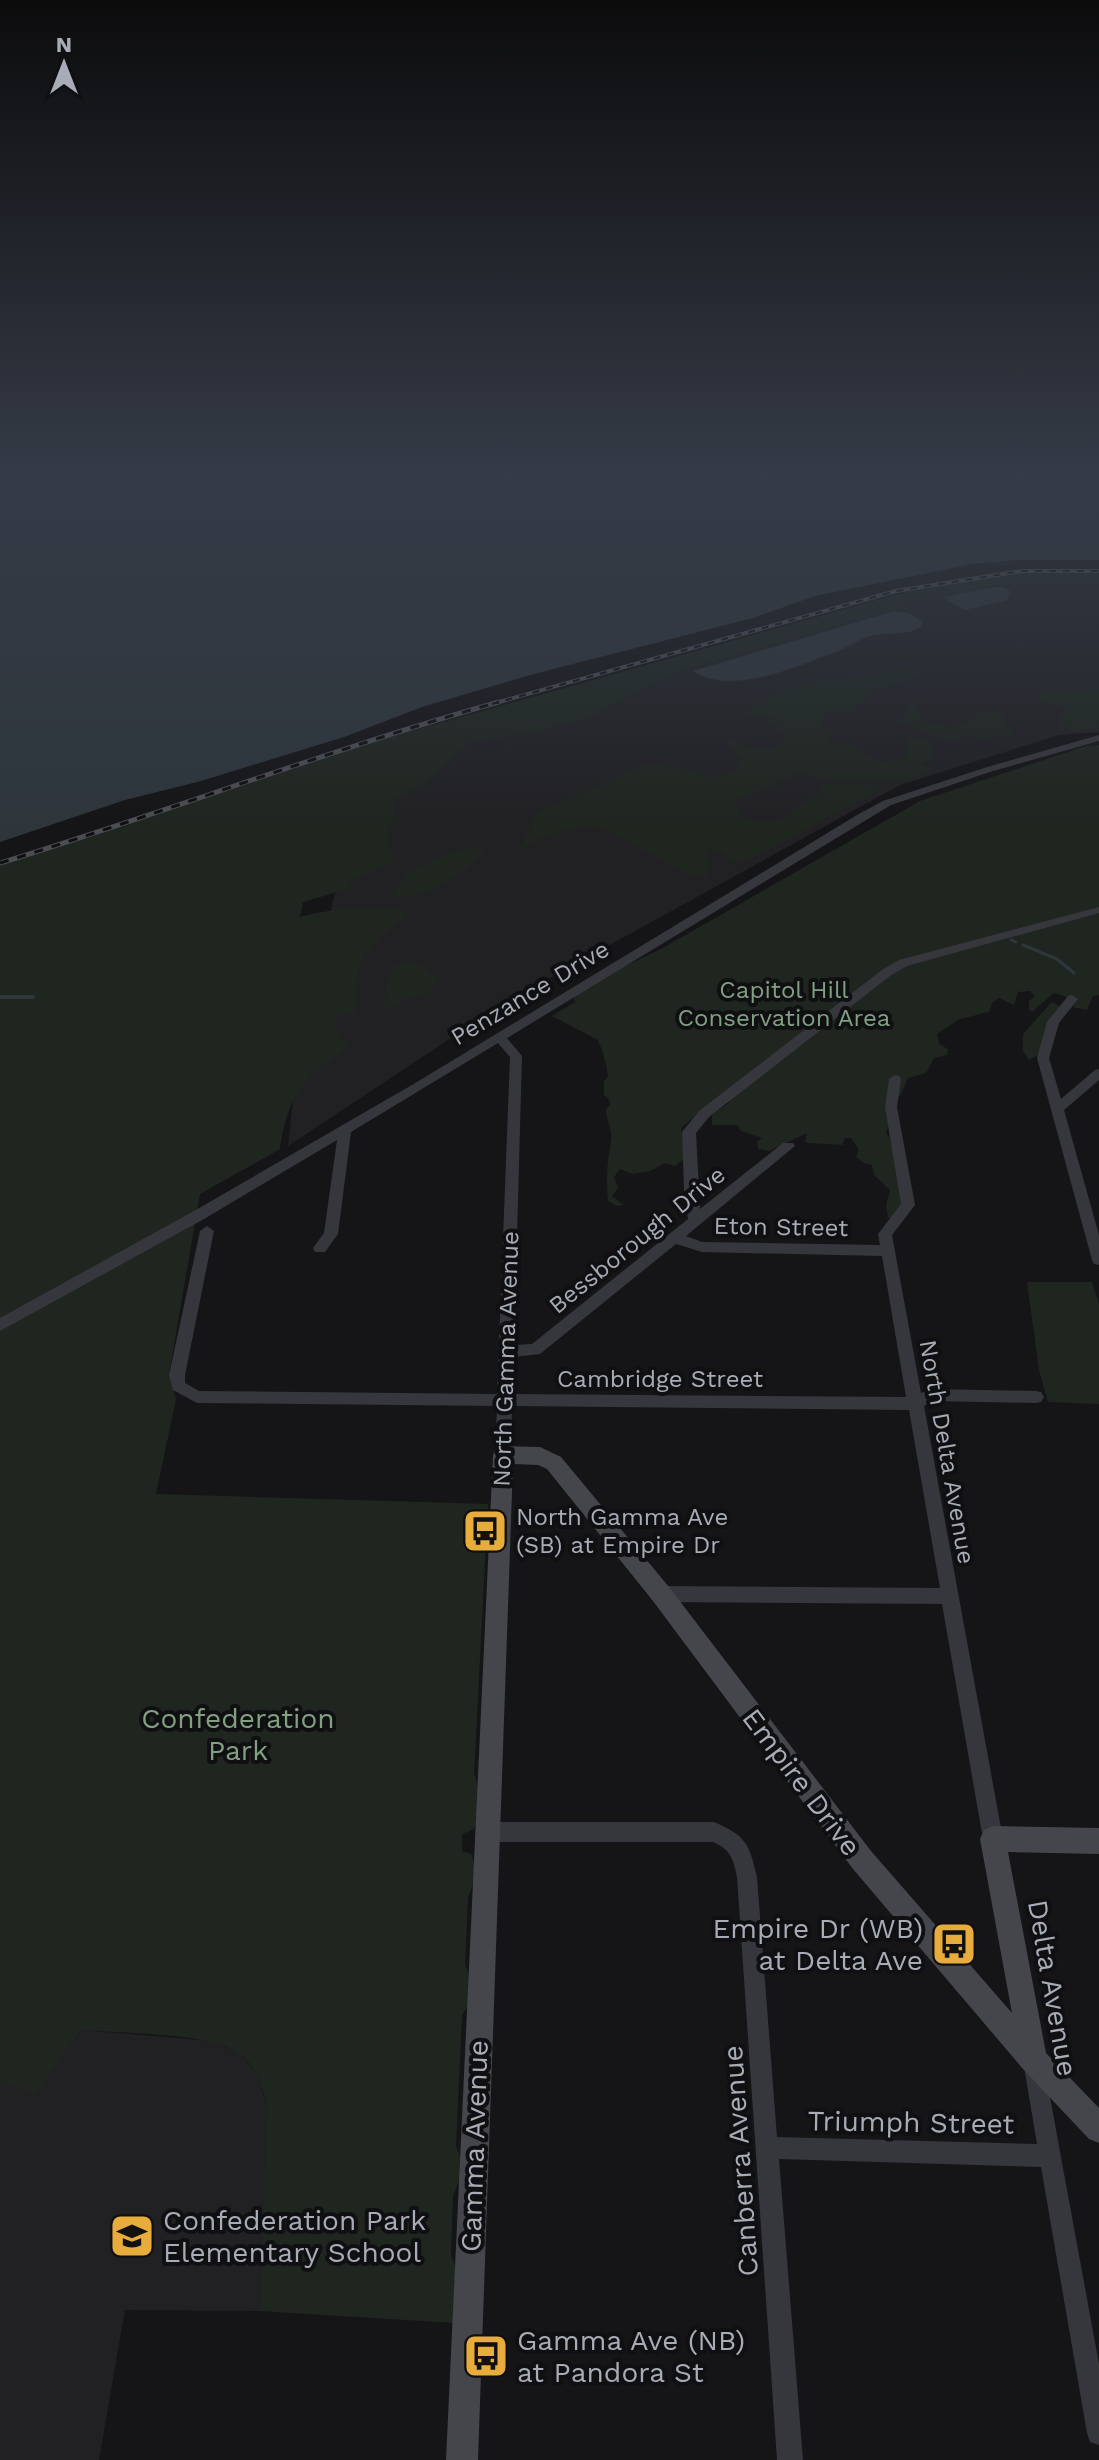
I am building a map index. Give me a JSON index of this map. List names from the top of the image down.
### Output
{
  "streets": {
    "street": [
      "Penzance Drive",
      "Eton Street",
      "Bessborough Drive",
      "North Gamma Avenue",
      "Cambridge Street",
      "North Delta Avenue",
      "Empire Drive",
      "Delta Avenue",
      "Triumph Street",
      "Gamma Avenue",
      "Canberra Avenue"
    ]
  },
  "crossings": [
    ["Penzance Drive", "North Gamma Avenue"],
    ["Eton Street", "Bessborough Drive"],
    ["Eton Street", "North Delta Avenue"],
    ["Bessborough Drive", "North Gamma Avenue"],
    ["North Gamma Avenue", "Cambridge Street"],
    ["North Gamma Avenue", "Empire Drive"],
    ["North Gamma Avenue", "Gamma Avenue"],
    ["North Gamma Avenue", "Canberra Avenue"],
    ["Cambridge Street", "North Delta Avenue"],
    ["North Delta Avenue", "Delta Avenue"],
    ["Empire Drive", "Delta Avenue"],
    ["Delta Avenue", "Triumph Street"],
    ["Triumph Street", "Canberra Avenue"],
    ["Gamma Avenue", "Canberra Avenue"]
  ],
  "parks": ["Capitol Hill Conservation Area", "Confederation Park"],
  "places": {
    "bus stop": ["North Gamma Ave (SB) at Empire Dr", "Empire Dr (WB) at Delta Ave", "Gamma Ave (NB) at Pandora St"],
    "school or university": ["Confederation Park Elementary School"]
  },
  "north": "top"
}
